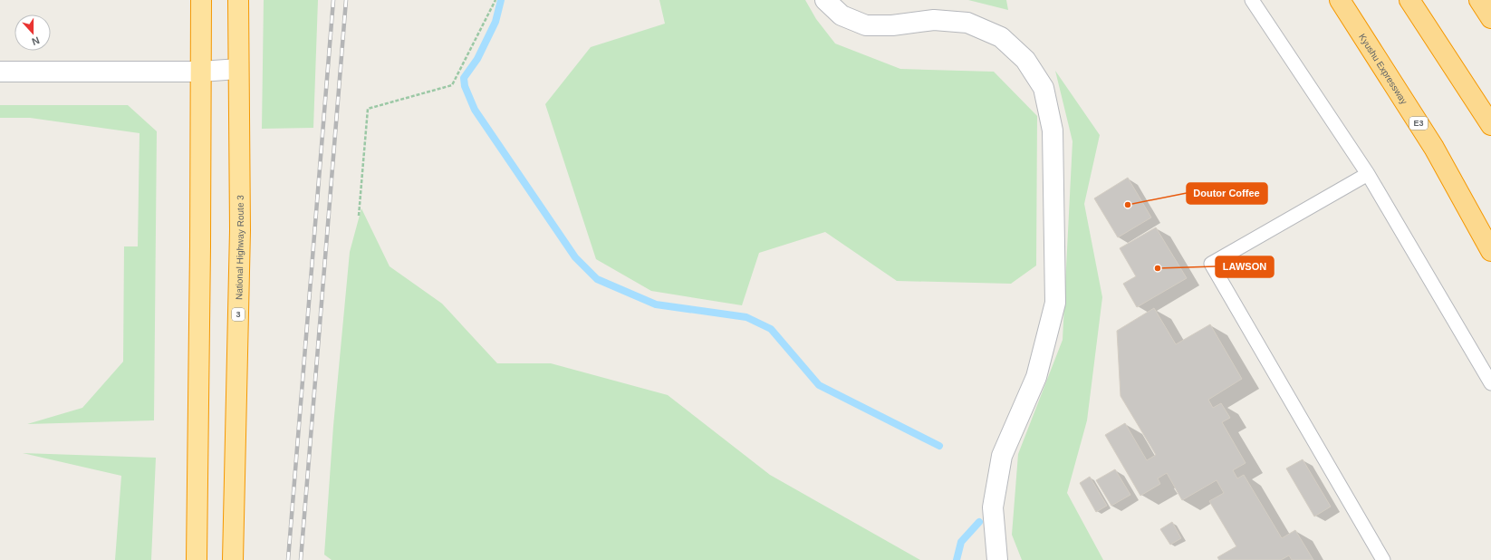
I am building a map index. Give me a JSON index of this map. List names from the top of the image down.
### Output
{
  "streets": {
    "highway": [
      "Kyushu Expressway",
      "E3",
      "National Highway Route 3",
      "3"
    ]
  },
  "places": ["Doutor Coffee", "LAWSON"],
  "north": "bottom"
}
